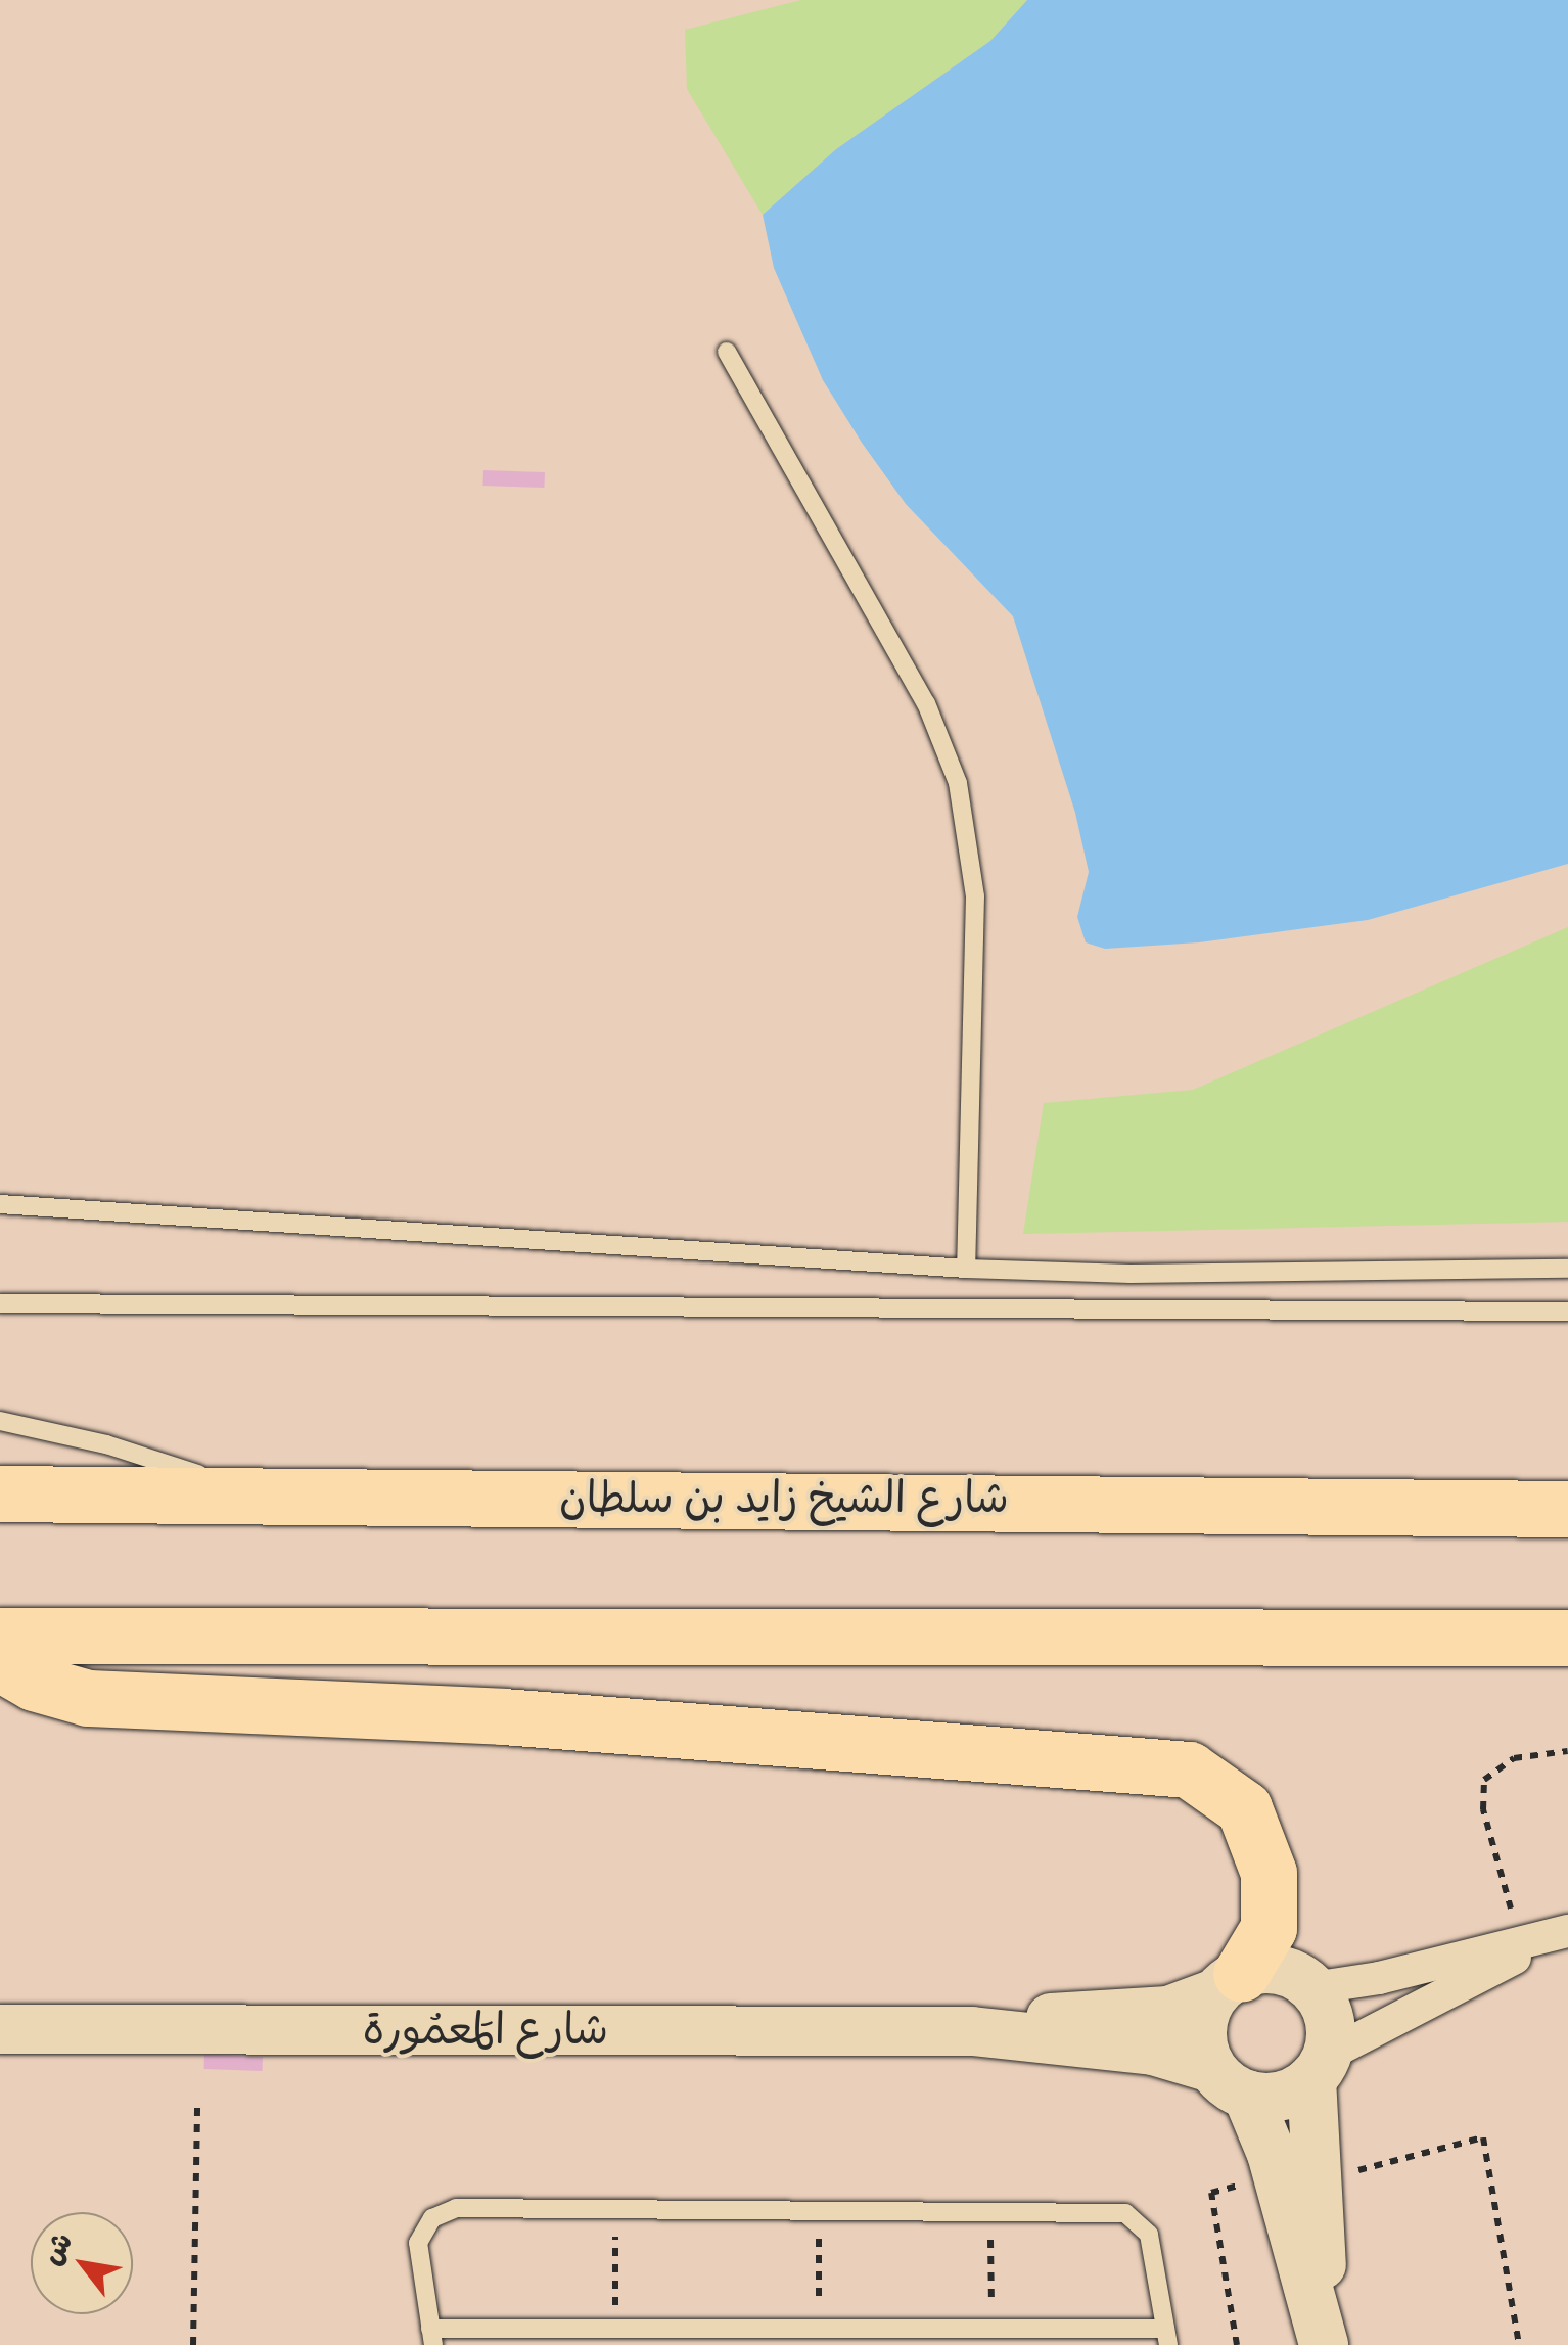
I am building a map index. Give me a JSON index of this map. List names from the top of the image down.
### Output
{
  "streets": {
    "highway": ["شارع الشيخ زايد بن سلطان"],
    "street": ["شارع المَعمُورة"]
  },
  "north": "top left"
}
